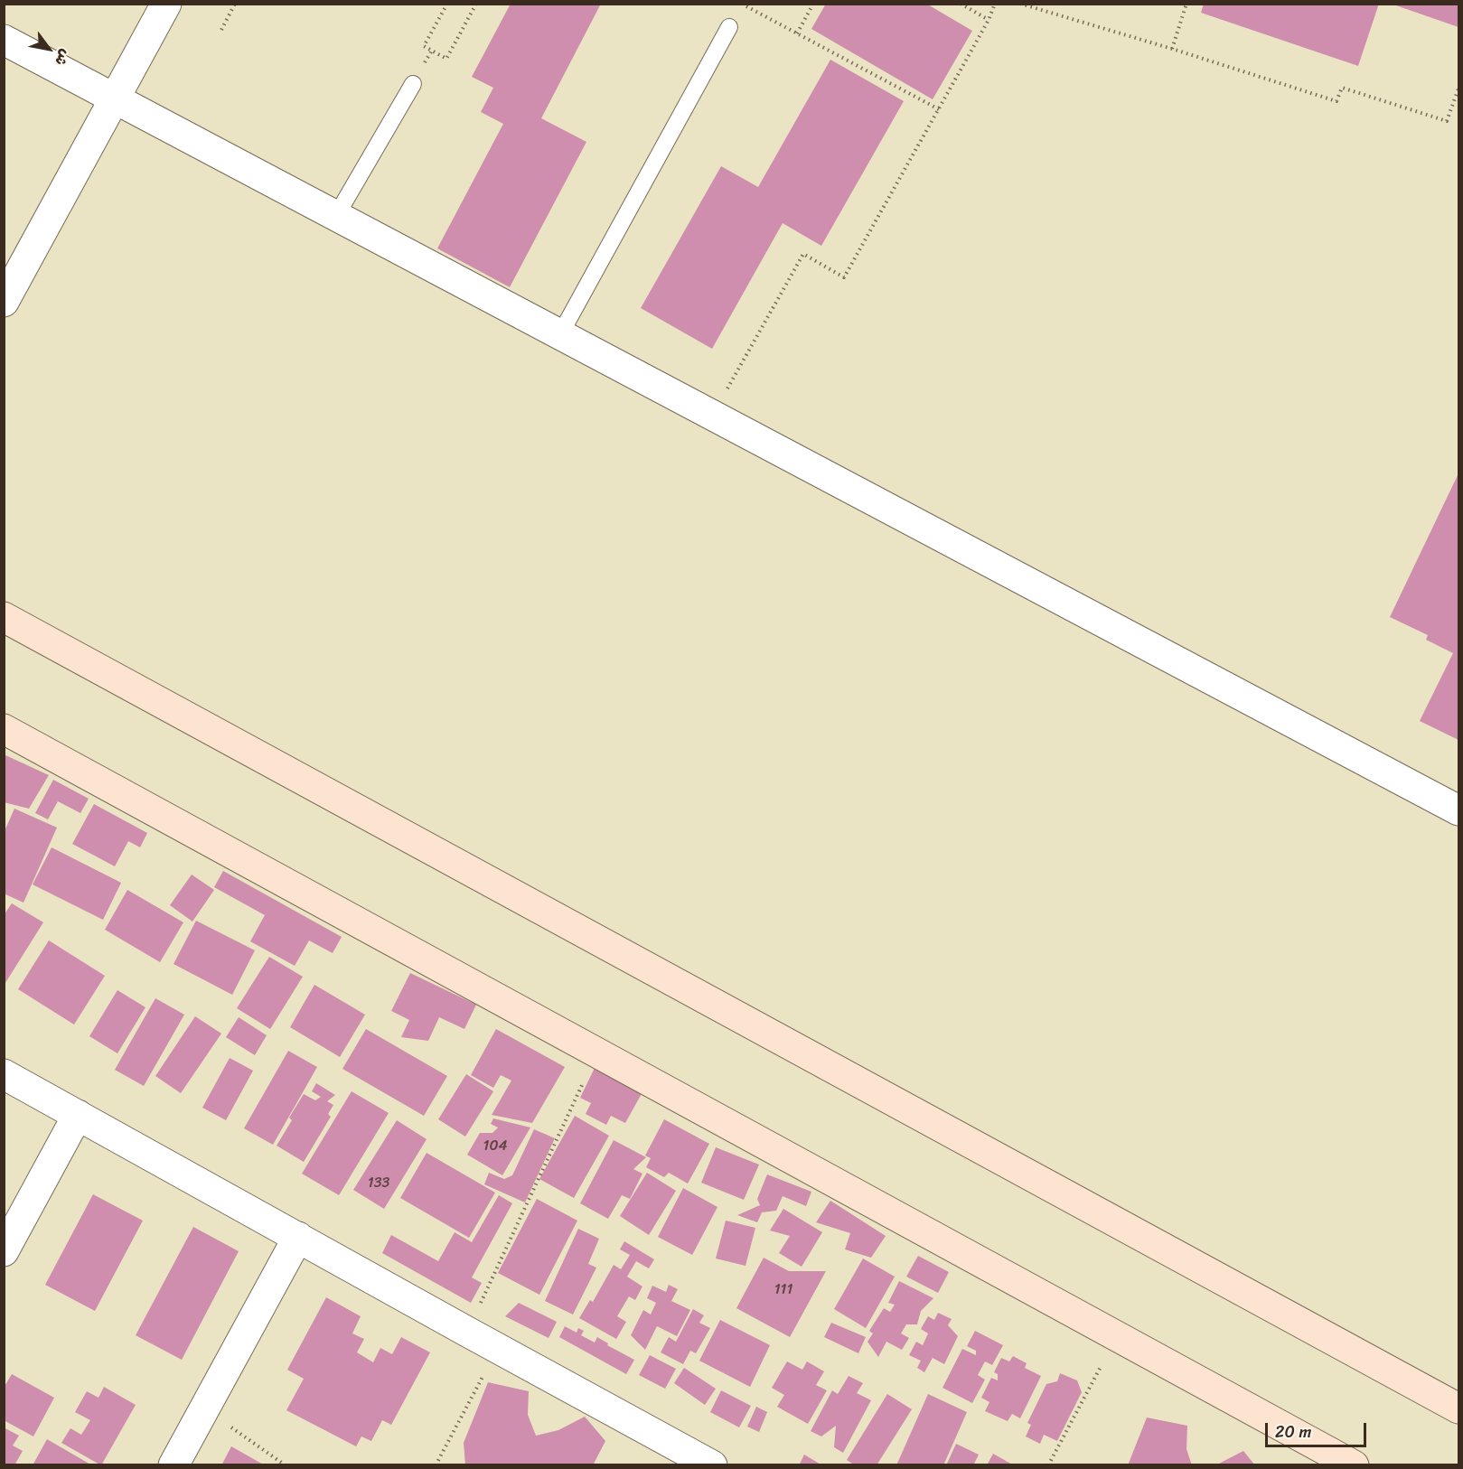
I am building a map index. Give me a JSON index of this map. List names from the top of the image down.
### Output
{
  "house_numbers": ["104", "133", "111"],
  "scale_bar": "20 m",
  "north": "bottom right"
}
